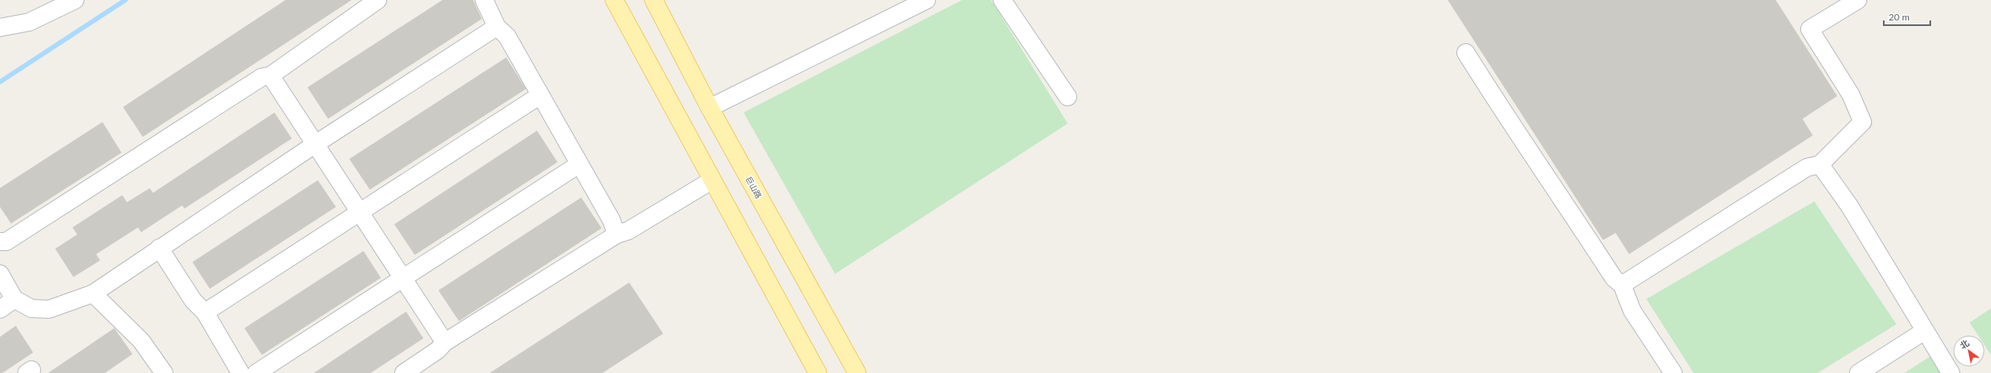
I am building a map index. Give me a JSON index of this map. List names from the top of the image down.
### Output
{
  "streets": {
    "main road": ["巨山路"]
  },
  "scale_bar": "20 m",
  "north": "top left"
}
